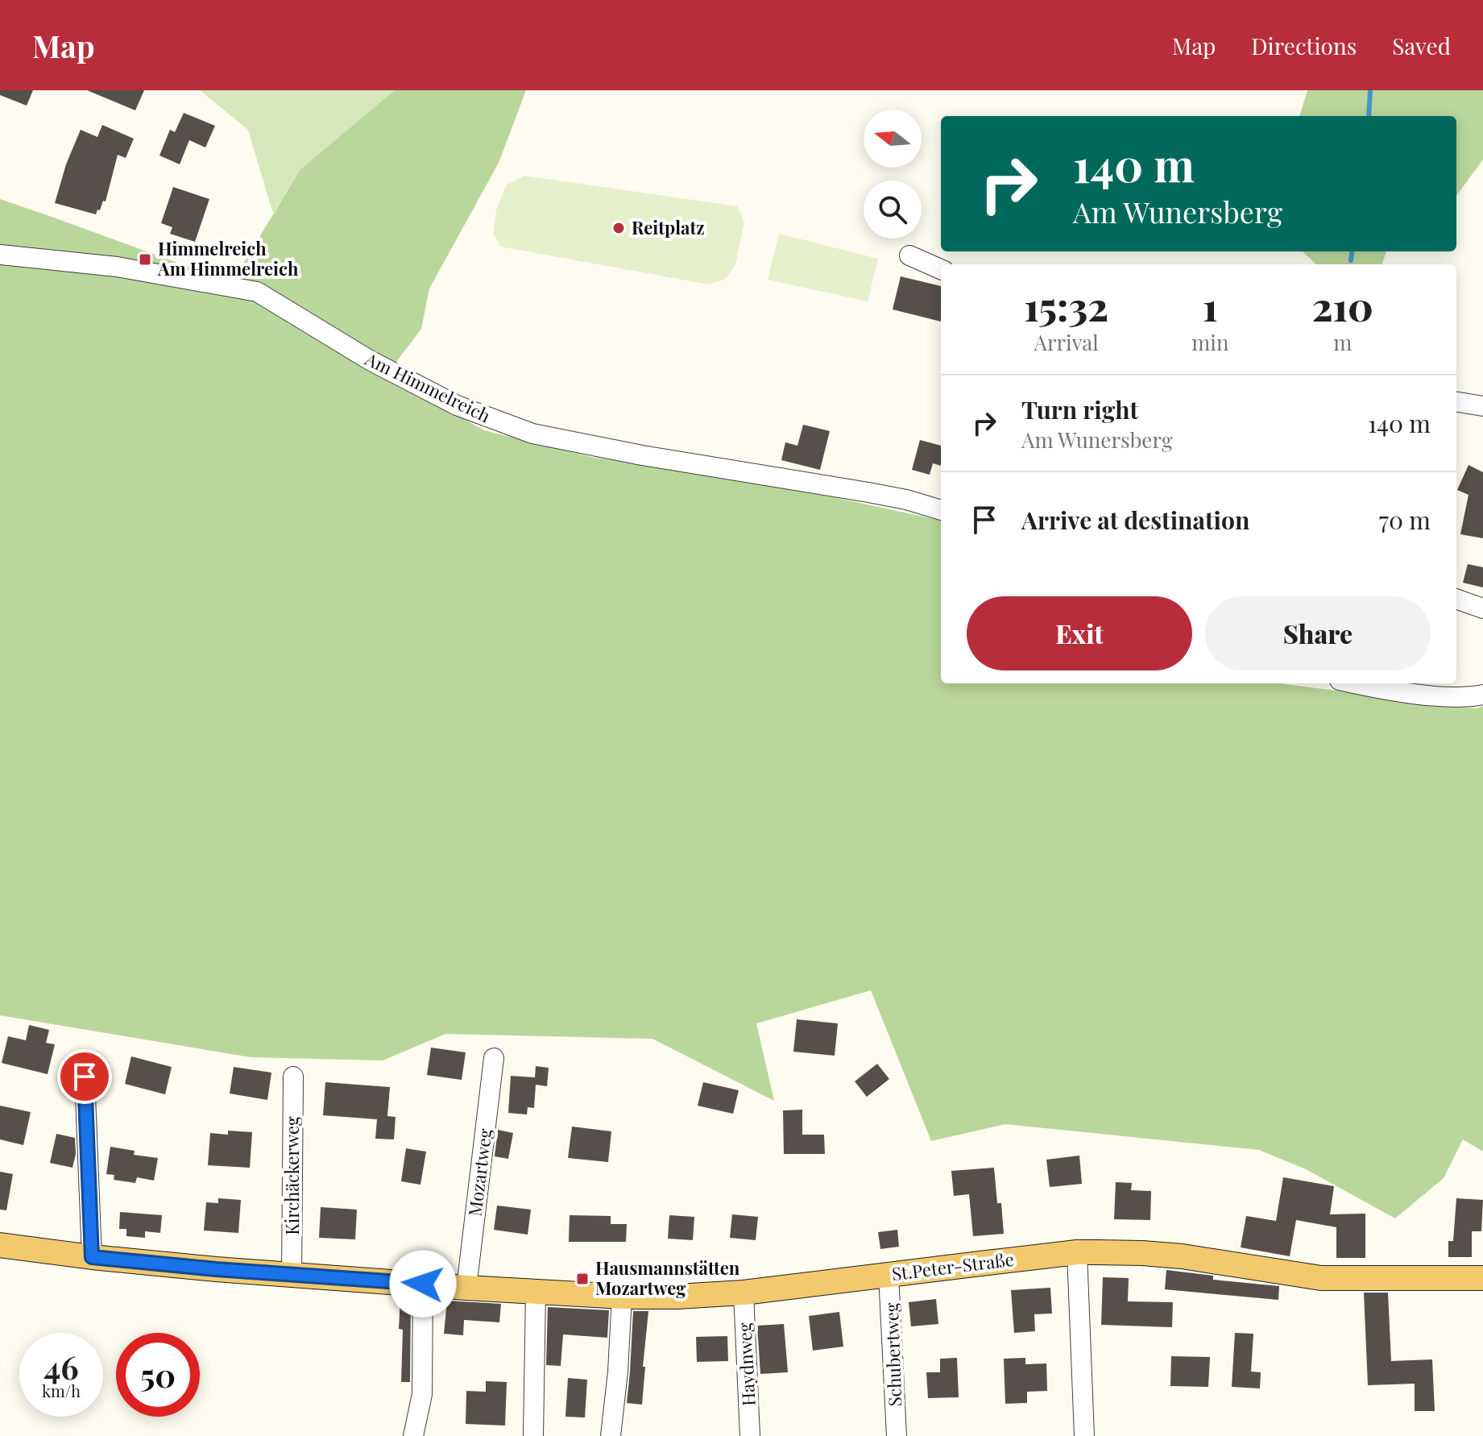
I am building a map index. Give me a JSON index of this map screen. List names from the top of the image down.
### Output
{
  "streets": {
    "main road": ["St.Peter-Straße"],
    "street": [
      "Am Himmelreich",
      "Mozartweg",
      "Kirchäckerweg",
      "Schubertweg",
      "Haydnweg"
    ]
  },
  "crossings": [
    ["Mozartweg", "St.Peter-Straße"],
    ["Kirchäckerweg", "St.Peter-Straße"],
    ["St.Peter-Straße", "Schubertweg"],
    ["St.Peter-Straße", "Haydnweg"]
  ],
  "places": {
    "other": ["Reitplatz"],
    "transit": ["Himmelreich Am Himmelreich", "Hausmannstätten Mozartweg"]
  },
  "north": "left",
  "page": {
    "header": "Map",
    "nav": ["Map", "Directions", "Saved"],
    "turn": ["140 m", "Am Wunersberg"],
    "eta": [
      "15:32",
      "Arrival",
      "1",
      "min",
      "210",
      "m"
    ],
    "list": [
      {
        "name": "Turn right",
        "note": "Am Wunersberg",
        "value": "140 m"
      },
      {
        "name": "Arrive at destination",
        "value": "70 m"
      }
    ],
    "buttons": ["Exit", "Share"],
    "speed": "46 km/h",
    "limit": "50"
  }
}
